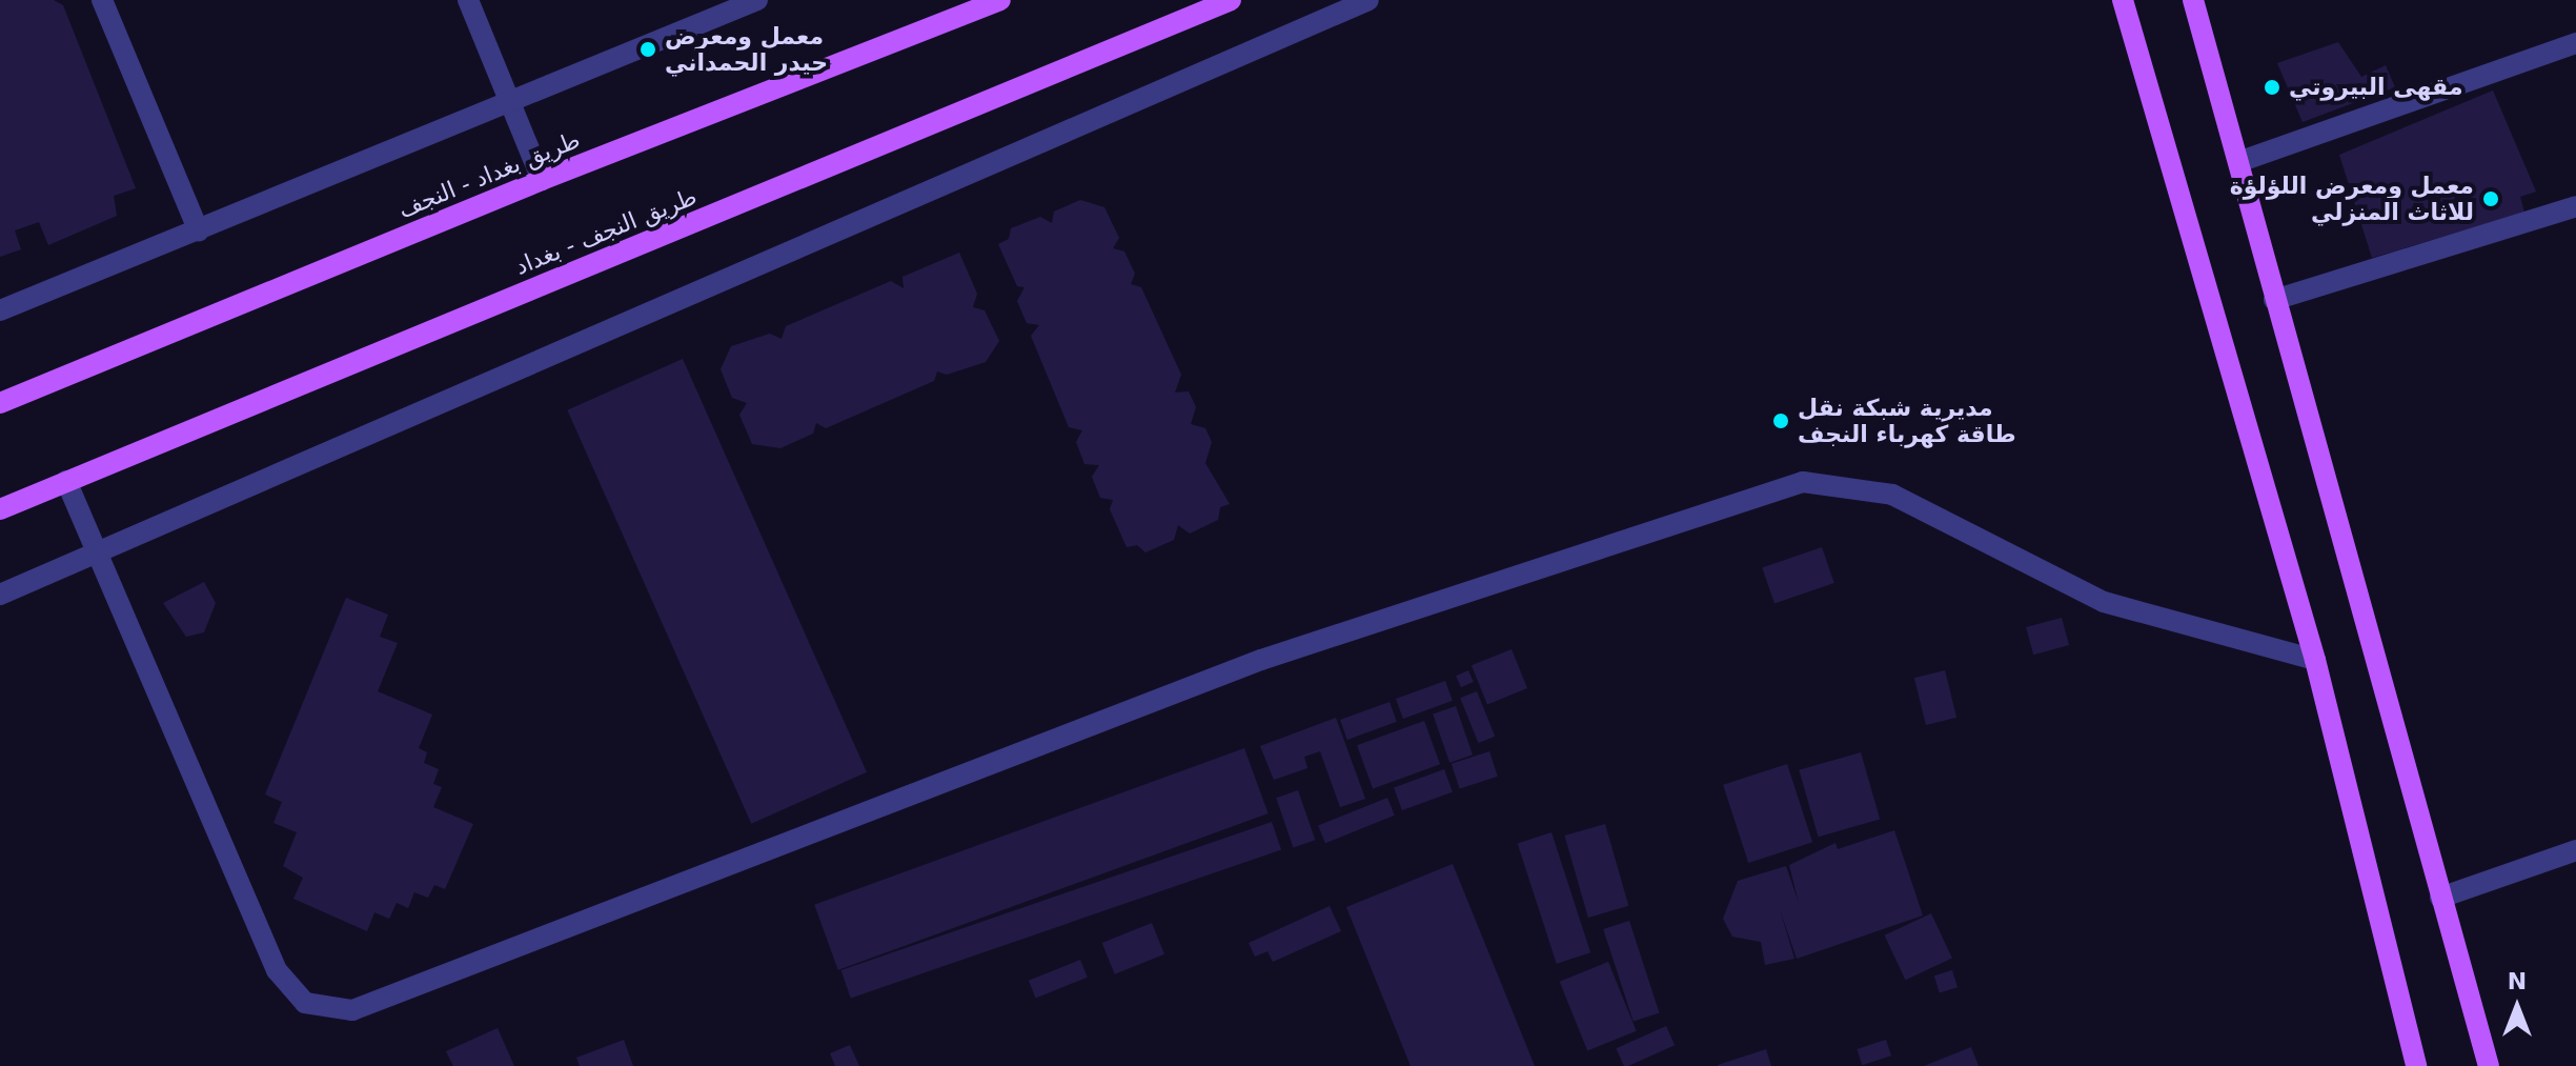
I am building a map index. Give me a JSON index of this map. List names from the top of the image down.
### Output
{
  "streets": {
    "main road": ["طريق بغداد - النجف", "طريق النجف - بغداد"]
  },
  "places": [
    "معمل ومعرض حيدر الحمداني",
    "مقهى البيروتي",
    "معمل ومعرض اللؤلؤة للاثاث المنزلي",
    "مديرية شبكة نقل طاقة كهرباء النجف"
  ],
  "north": "top"
}
